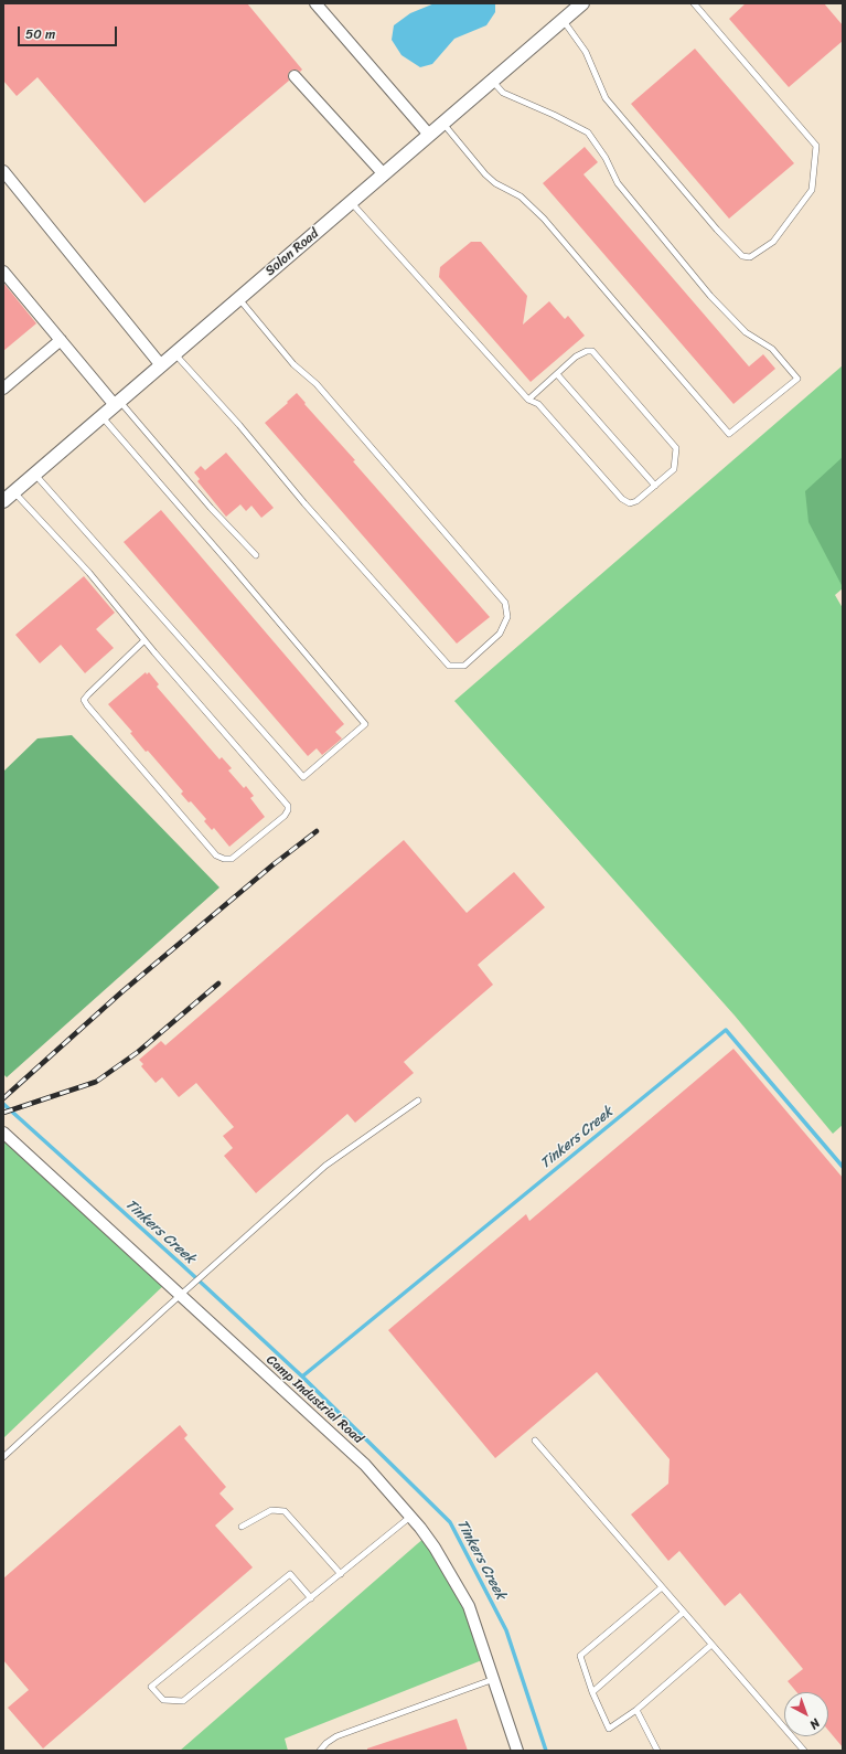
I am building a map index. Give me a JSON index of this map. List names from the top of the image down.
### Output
{
  "streets": {
    "street": ["Solon Road", "Camp Industrial Road"]
  },
  "water": ["Tinkers Creek"],
  "scale_bar": "50 m",
  "north": "bottom right"
}
